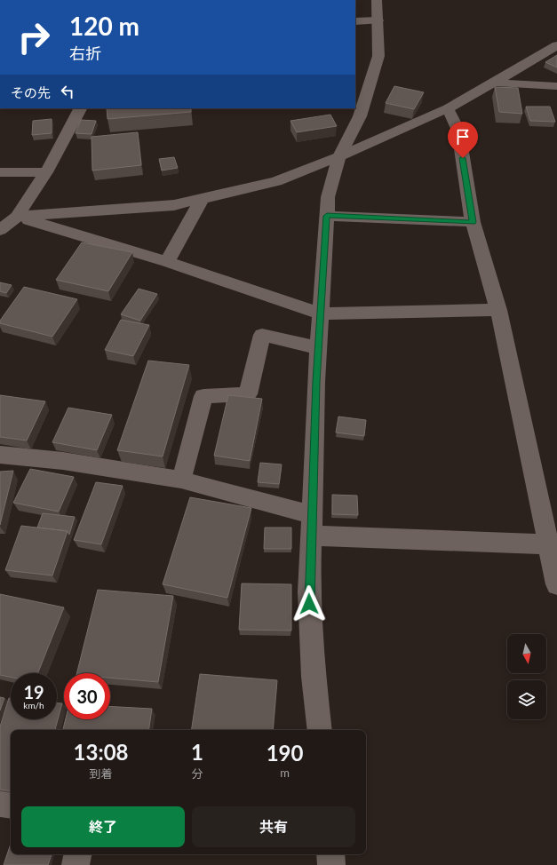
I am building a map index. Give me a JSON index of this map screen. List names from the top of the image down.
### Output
{
  "north": "bottom",
  "page": {
    "turn": ["120 m", "右折"],
    "then": "その先",
    "speed": "19 km/h",
    "limit": "30",
    "eta": [
      "13:08",
      "到着",
      "1",
      "分",
      "190",
      "m"
    ],
    "buttons": ["終了", "共有"]
  }
}
